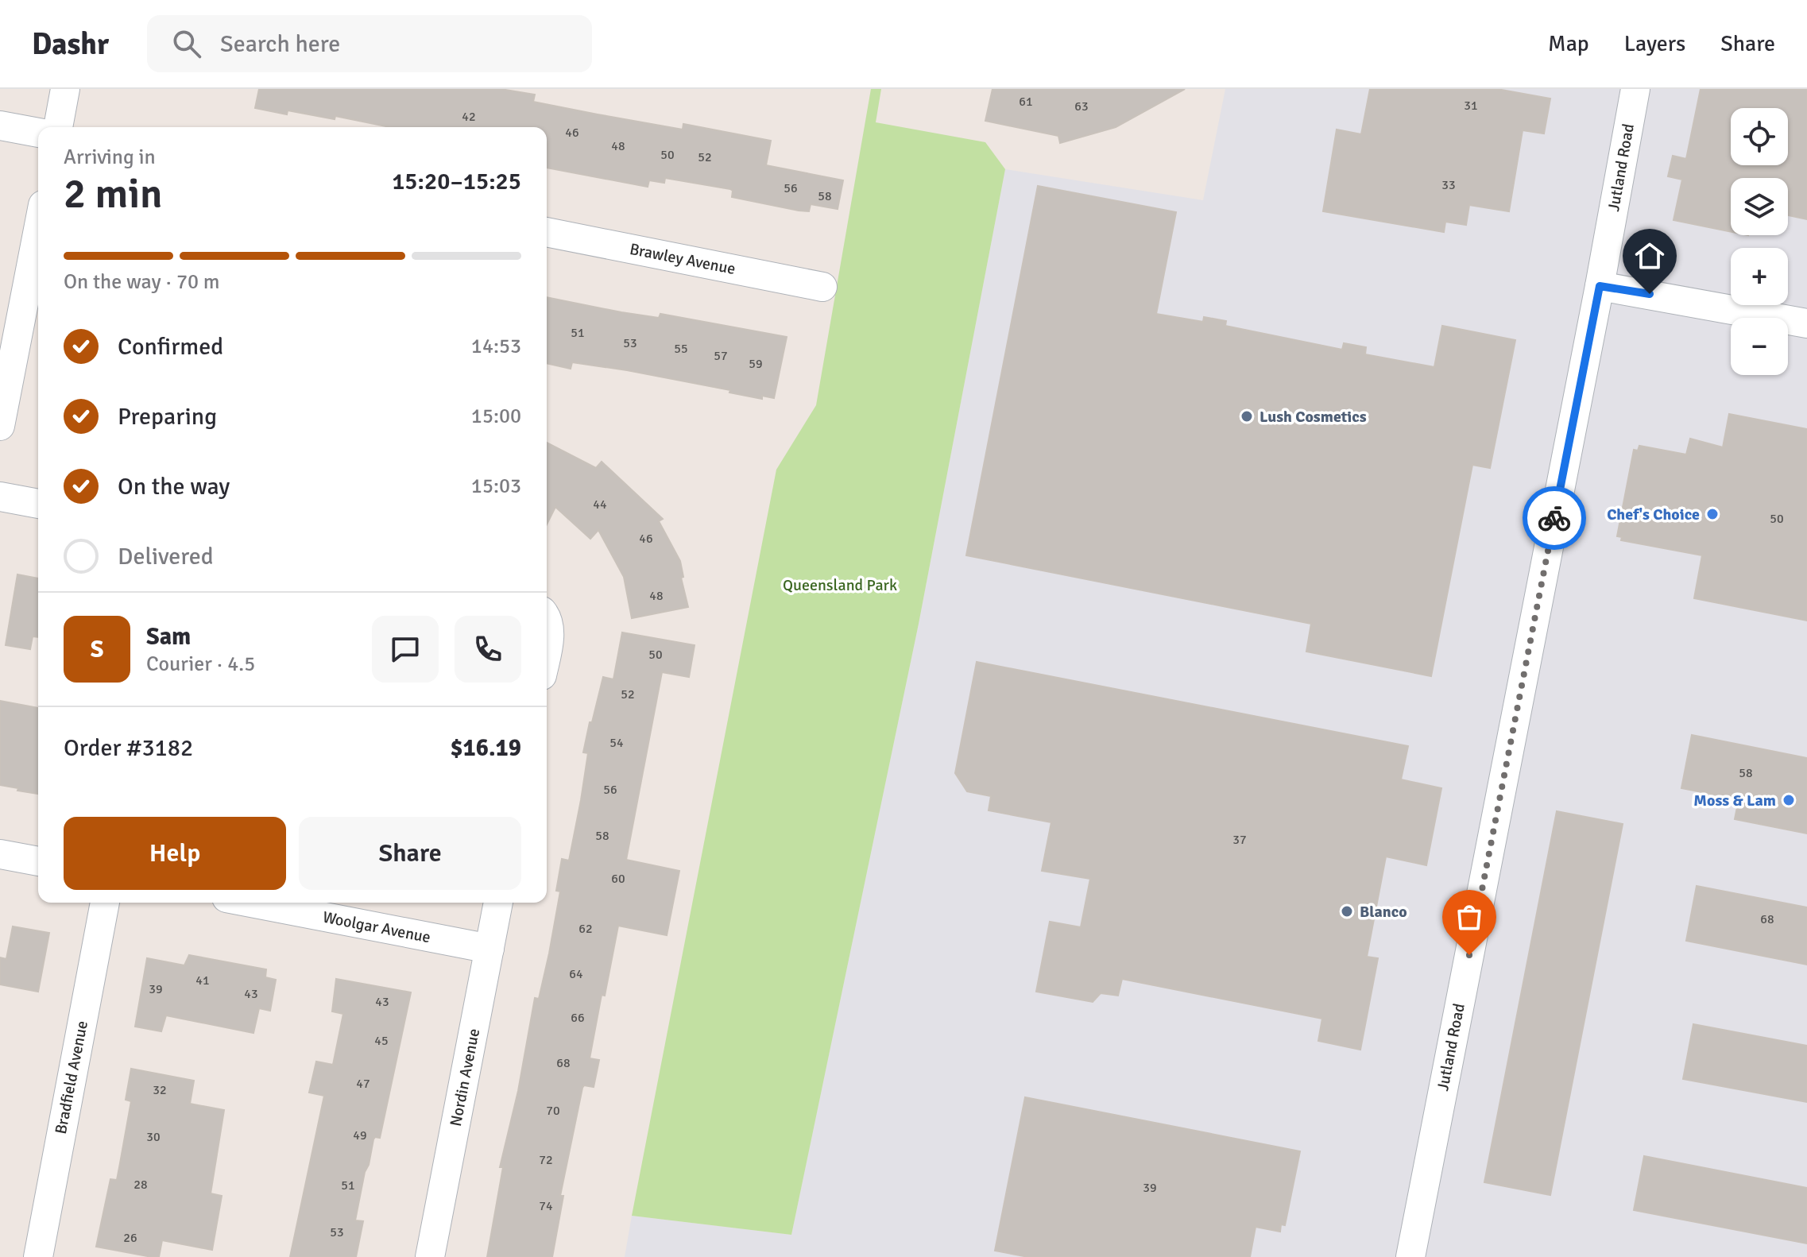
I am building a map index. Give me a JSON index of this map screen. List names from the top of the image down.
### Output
{
  "streets": {
    "street": [
      "Jutland Road",
      "Brawley Avenue",
      "Woolgar Avenue",
      "Bradfield Avenue",
      "Nordin Avenue"
    ]
  },
  "crossings": [
    ["Woolgar Avenue", "Nordin Avenue"]
  ],
  "parks": ["Queensland Park"],
  "places": [
    "Lush Cosmetics",
    "Chef's Choice",
    "Moss & Lam",
    "Blanco"
  ],
  "house_numbers": [
    "61",
    "31",
    "63",
    "42",
    "46",
    "48",
    "50",
    "52",
    "33",
    "56",
    "58",
    "51",
    "53",
    "55",
    "57",
    "59",
    "44",
    "50",
    "46",
    "48",
    "50",
    "52",
    "54",
    "58",
    "56",
    "58",
    "37",
    "60",
    "68",
    "62",
    "64",
    "41",
    "39",
    "43",
    "43",
    "66",
    "45",
    "68",
    "47",
    "32",
    "70",
    "49",
    "30",
    "72",
    "28",
    "51",
    "39",
    "74",
    "53",
    "26"
  ],
  "page": {
    "header": "Dashr",
    "search": "Search here",
    "nav": ["Map", "Layers", "Share"],
    "map_buttons": ["+", "−"],
    "heading": ["2 min", "Arriving in", "15:20–15:25"],
    "panel": [
      "Sam",
      "Courier · 4.5",
      "Order #3182",
      "$16.19"
    ],
    "bar": "On the way · 70 m",
    "list": [
      ["Confirmed", "14:53"],
      ["Preparing", "15:00"],
      ["On the way", "15:03"],
      "Delivered"
    ],
    "round": "S",
    "buttons": ["Help", "Share"]
  }
}
